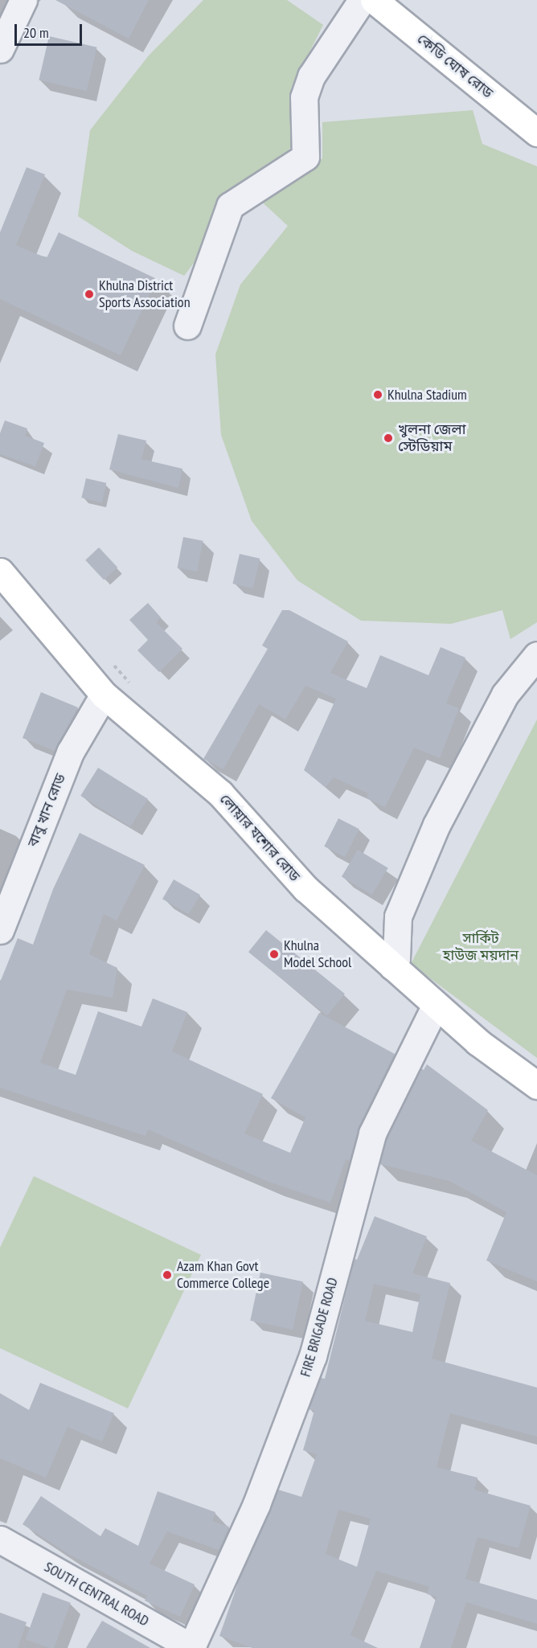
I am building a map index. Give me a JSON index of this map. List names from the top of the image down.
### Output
{
  "streets": {
    "main road": ["কেডি ঘোষ রোড", "লোয়ার যশোর রোড"],
    "street": ["বাবু খান রোড", "FIRE BRIGADE ROAD", "SOUTH CENTRAL ROAD"]
  },
  "crossings": [
    ["বাবু খান রোড", "লোয়ার যশোর রোড"],
    ["লোয়ার যশোর রোড", "FIRE BRIGADE ROAD"],
    ["FIRE BRIGADE ROAD", "SOUTH CENTRAL ROAD"]
  ],
  "parks": ["সার্কিট হাউজ ময়দান"],
  "places": [
    "Khulna District Sports Association",
    "Khulna Stadium",
    "খুলনা জেলা স্টেডিয়াম",
    "Khulna Model School",
    "Azam Khan Govt Commerce College"
  ],
  "scale_bar": "20 m"
}
